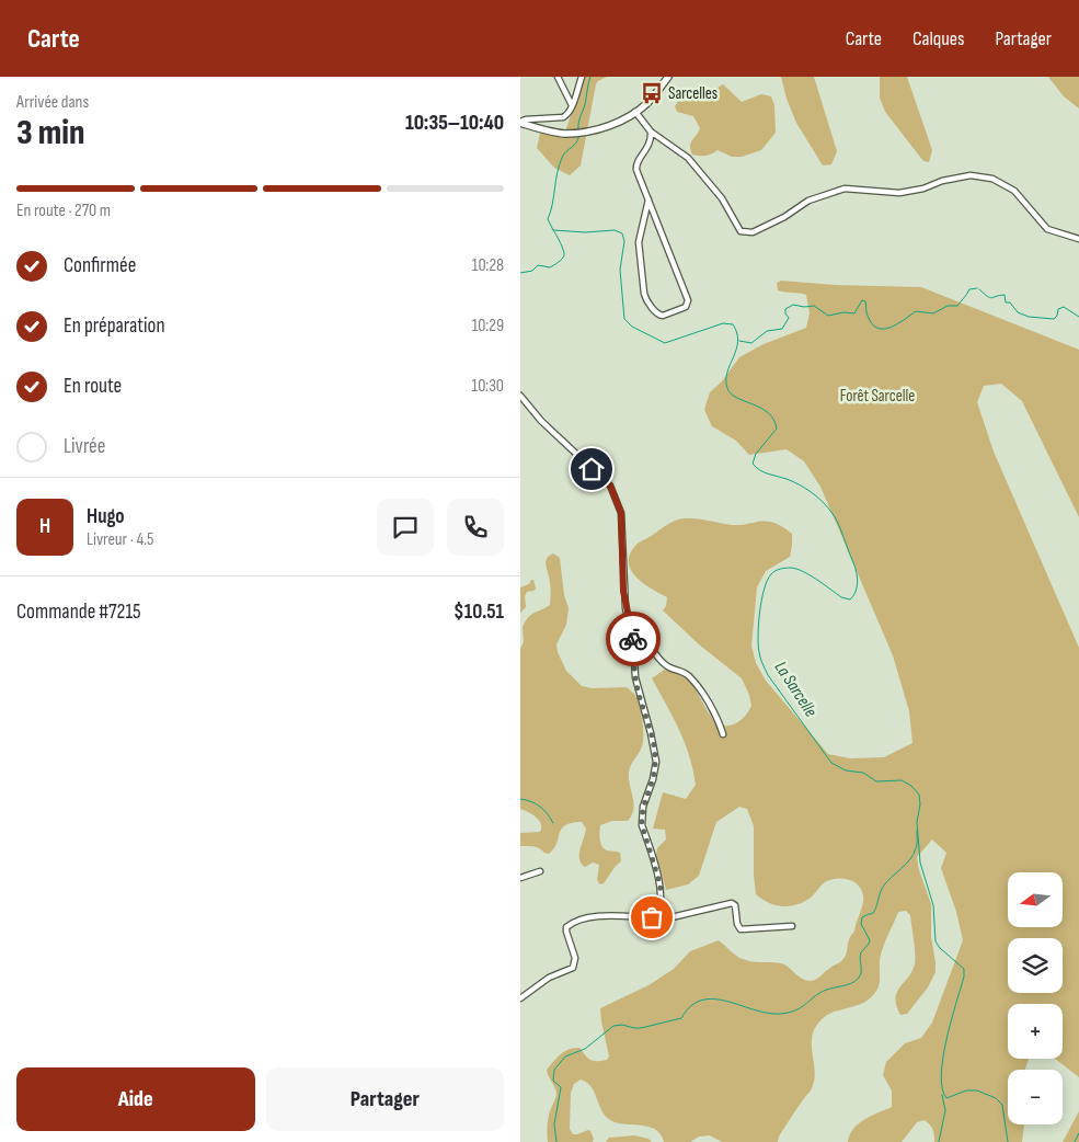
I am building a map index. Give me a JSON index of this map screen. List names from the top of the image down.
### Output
{
  "water": ["La Sarcelle"],
  "parks": ["Forêt Sarcelle"],
  "places": {
    "bus stop": ["Sarcelles"]
  },
  "north": "left",
  "page": {
    "header": "Carte",
    "nav": ["Carte", "Calques", "Partager"],
    "heading": ["3 min", "Arrivée dans", "10:35–10:40"],
    "panel": [
      "Hugo",
      "Livreur · 4.5",
      "Commande #7215",
      "$10.51"
    ],
    "bar": "En route · 270 m",
    "list": [
      ["Confirmée", "10:28"],
      ["En préparation", "10:29"],
      ["En route", "10:30"],
      "Livrée"
    ],
    "round": "H",
    "map_buttons": ["+", "−"],
    "buttons": ["Aide", "Partager"]
  }
}
